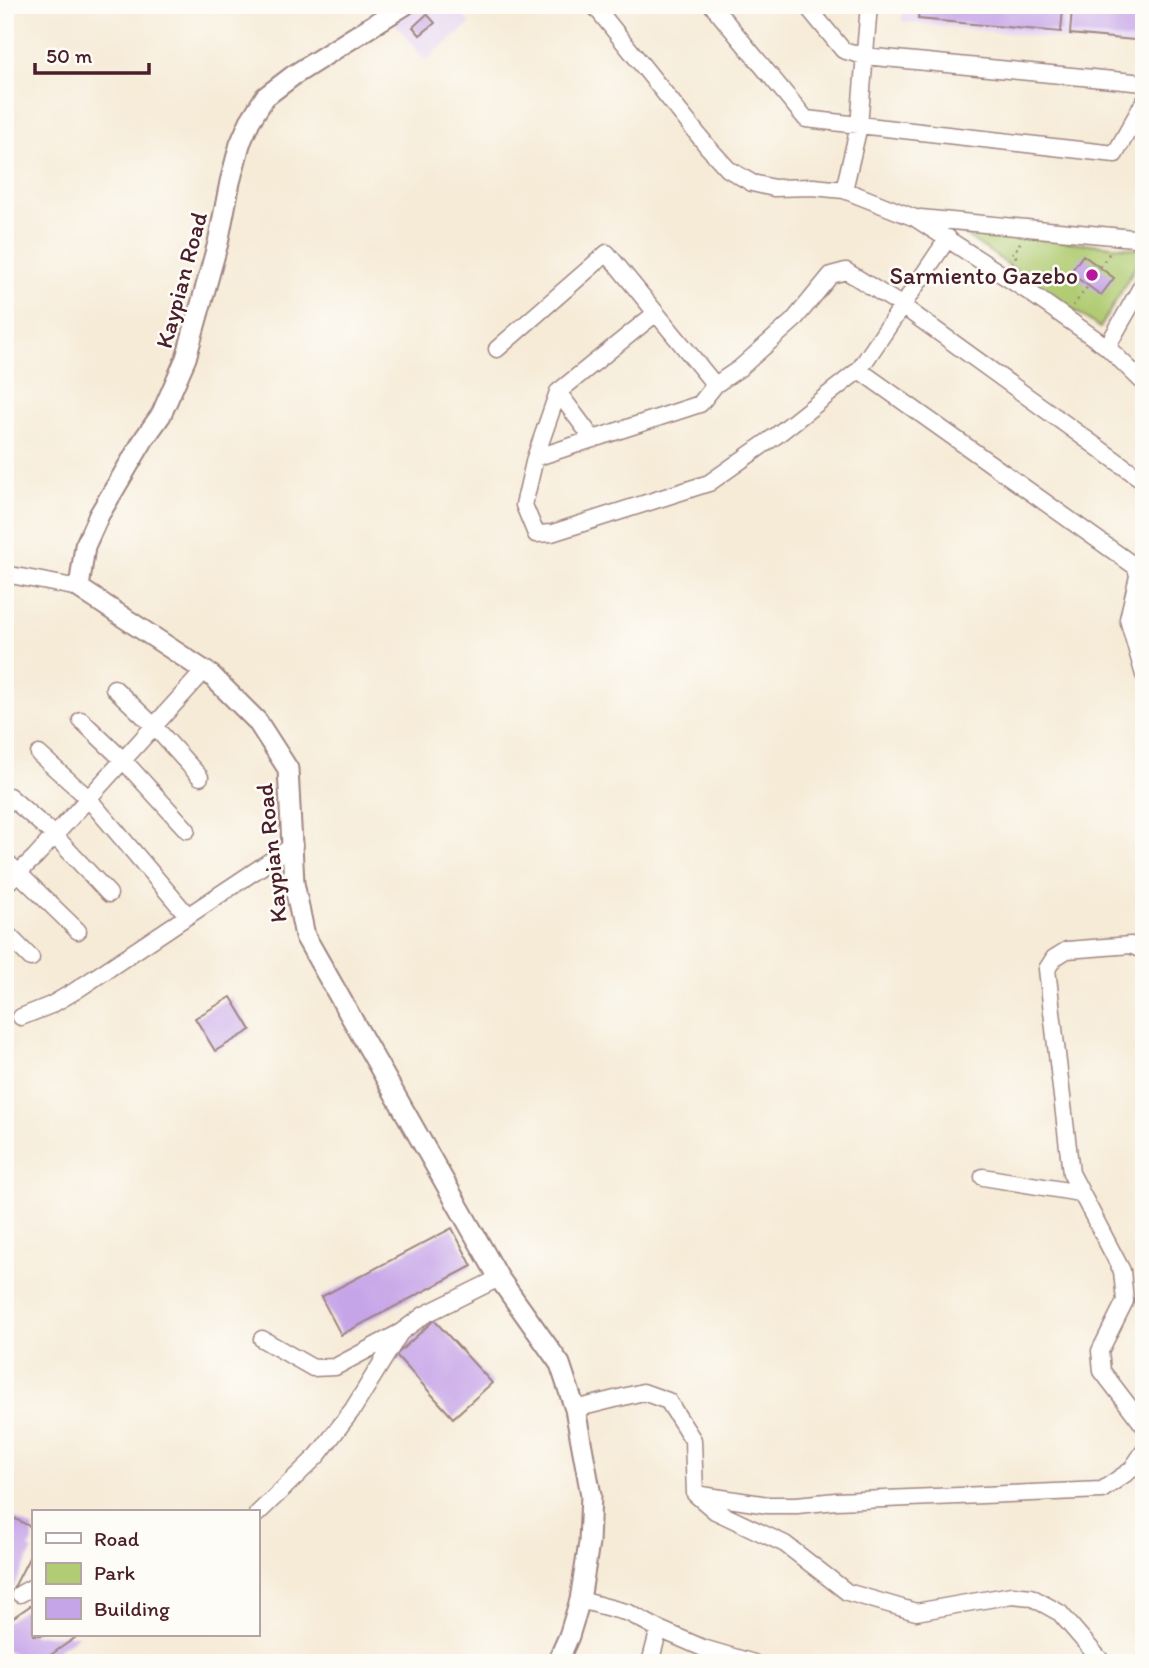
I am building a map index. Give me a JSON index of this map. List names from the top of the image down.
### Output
{
  "streets": {
    "main road": ["Kaypian Road"]
  },
  "places": ["Sarmiento Gazebo"],
  "legend": ["Road", "Park", "Building"],
  "scale_bar": "50 m"
}
